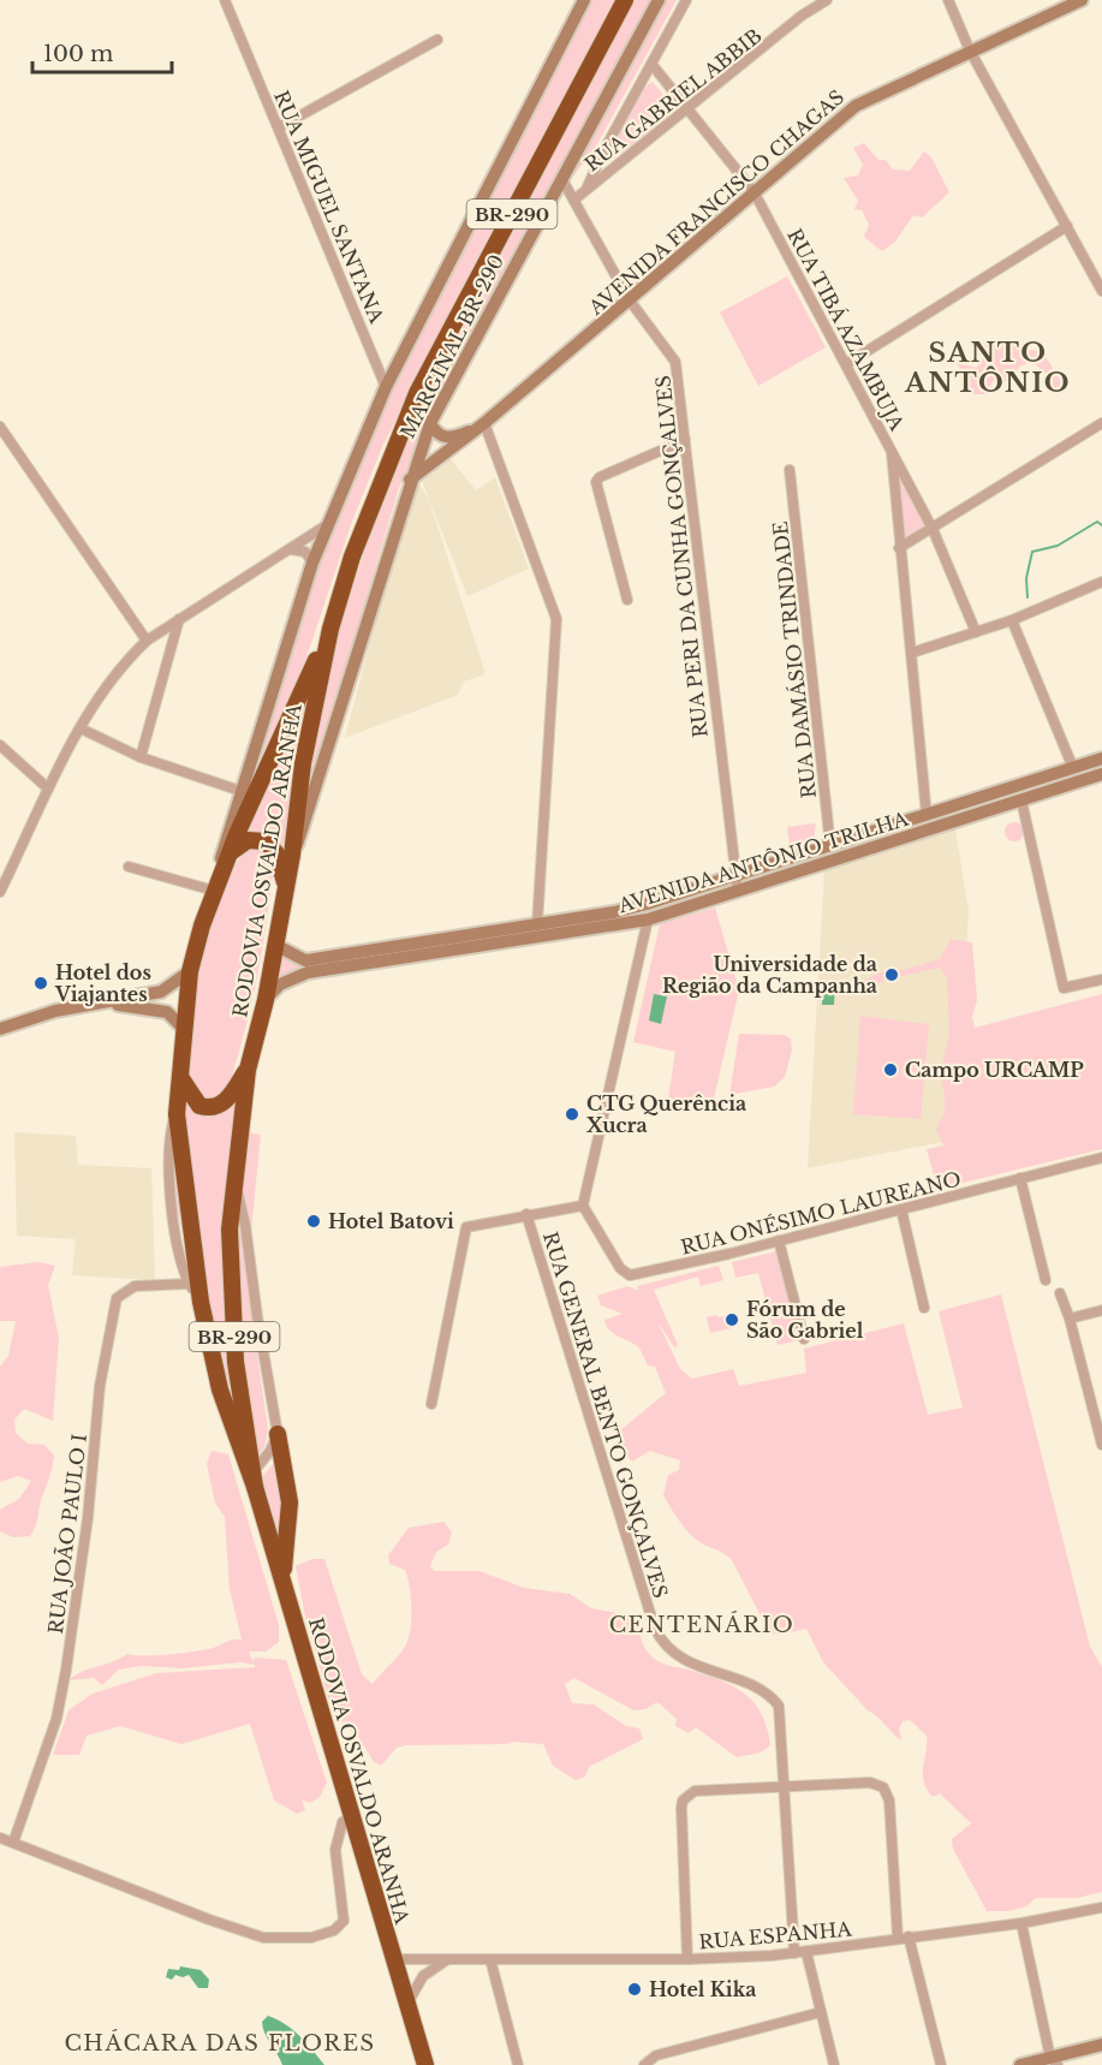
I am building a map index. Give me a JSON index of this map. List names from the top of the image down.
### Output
{
  "streets": {
    "highway": ["BR-290", "RODOVIA OSVALDO ARANHA"],
    "main road": ["AVENIDA FRANCISCO CHAGAS", "MARGINAL BR-290", "AVENIDA ANTÔNIO TRILHA"],
    "street": [
      "RUA GABRIEL ABBIB",
      "RUA MIGUEL SANTANA",
      "RUA TIBÁ AZAMBUJA",
      "RUA PERI DA CUNHA GONÇALVES",
      "RUA DAMÁSIO TRINDADE",
      "RUA ONÉSIMO LAUREANO",
      "RUA GENERAL BENTO GONÇALVES",
      "RUA JOÃO PAULO I",
      "RUA ESPANHA"
    ]
  },
  "crossings": [
    ["RUA GABRIEL ABBIB", "RUA TIBÁ AZAMBUJA"],
    ["RUA GABRIEL ABBIB", "RUA PERI DA CUNHA GONÇALVES"],
    ["AVENIDA FRANCISCO CHAGAS", "RUA TIBÁ AZAMBUJA"],
    ["AVENIDA FRANCISCO CHAGAS", "MARGINAL BR-290"],
    ["AVENIDA FRANCISCO CHAGAS", "RUA PERI DA CUNHA GONÇALVES"],
    ["BR-290", "RODOVIA OSVALDO ARANHA"],
    ["MARGINAL BR-290", "RUA PERI DA CUNHA GONÇALVES"],
    ["MARGINAL BR-290", "RODOVIA OSVALDO ARANHA"],
    ["RUA PERI DA CUNHA GONÇALVES", "AVENIDA ANTÔNIO TRILHA"],
    ["RUA DAMÁSIO TRINDADE", "AVENIDA ANTÔNIO TRILHA"],
    ["RODOVIA OSVALDO ARANHA", "AVENIDA ANTÔNIO TRILHA"],
    ["RODOVIA OSVALDO ARANHA", "RUA ESPANHA"],
    ["RUA ONÉSIMO LAUREANO", "RUA GENERAL BENTO GONÇALVES"]
  ],
  "districts": ["SANTO ANTÔNIO", "CENTENÁRIO", "CHÁCARA DAS FLORES"],
  "places": [
    "Universidade da Região da Campanha",
    "Hotel dos Viajantes",
    "Campo URCAMP",
    "CTG Querência Xucra",
    "Hotel Batovi",
    "Fórum de São Gabriel",
    "Hotel Kika"
  ],
  "scale_bar": "100 m"
}
